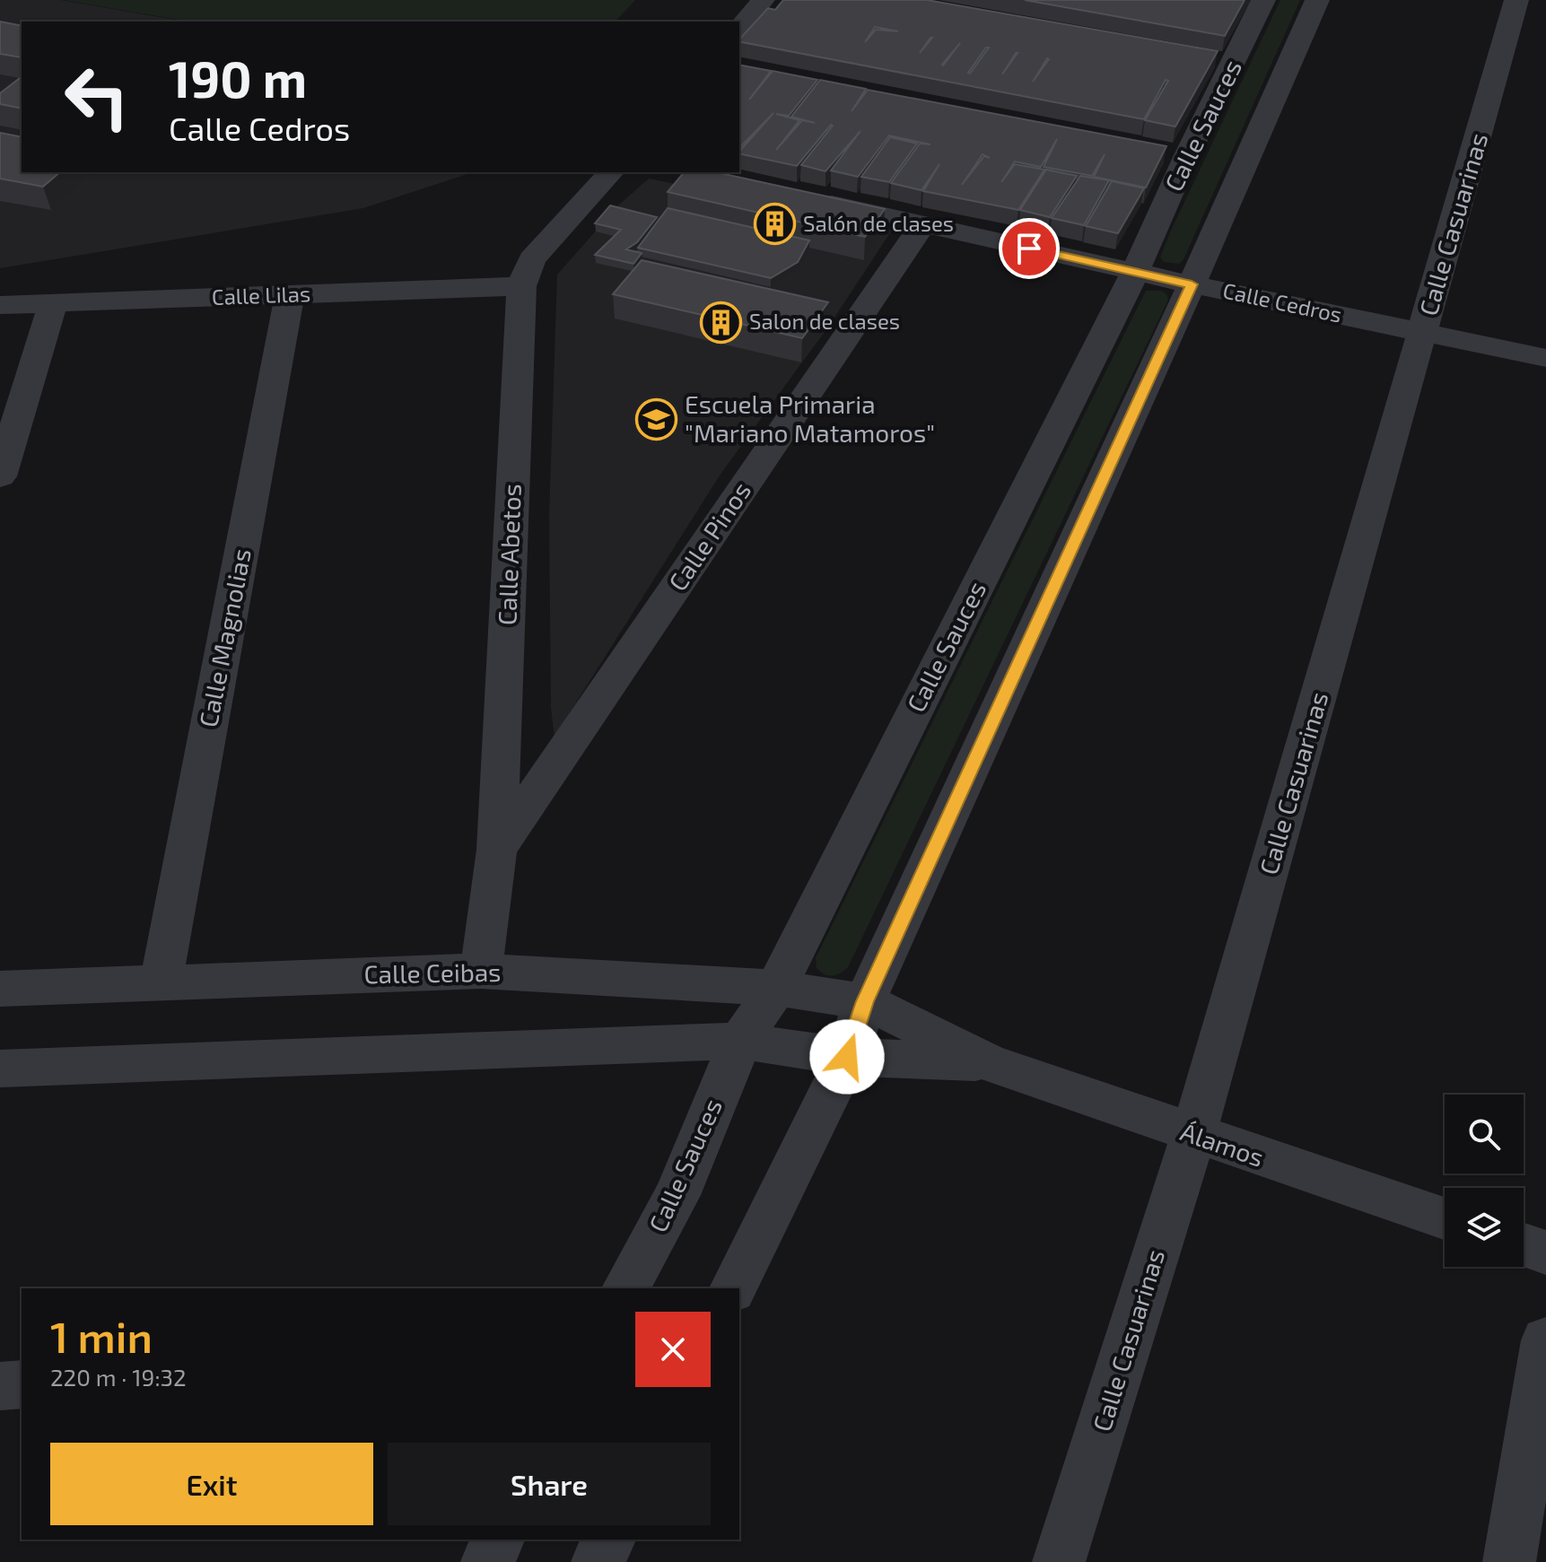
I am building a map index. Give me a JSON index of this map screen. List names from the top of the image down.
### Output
{
  "streets": {
    "street": [
      "Calle Sauces",
      "Calle Casuarinas",
      "Calle Lilas",
      "Calle Cedros",
      "Calle Pinos",
      "Calle Abetos",
      "Calle Magnolias",
      "Calle Ceibas",
      "Álamos"
    ]
  },
  "crossings": [
    ["Calle Sauces", "Calle Cedros"],
    ["Calle Sauces", "Calle Ceibas"],
    ["Calle Sauces", "Álamos"],
    ["Calle Casuarinas", "Calle Cedros"],
    ["Calle Casuarinas", "Álamos"],
    ["Calle Lilas", "Calle Abetos"],
    ["Calle Lilas", "Calle Magnolias"],
    ["Calle Cedros", "Calle Pinos"],
    ["Calle Pinos", "Calle Abetos"],
    ["Calle Abetos", "Calle Ceibas"],
    ["Calle Magnolias", "Calle Ceibas"],
    ["Calle Ceibas", "Álamos"]
  ],
  "places": {
    "building": ["Salón de clases", "Salon de clases"],
    "school or university": ["Escuela Primaria \"Mariano Matamoros\""]
  },
  "page": {
    "turn": ["190 m", "Calle Cedros"],
    "heading": ["1 min", "220 m · 19:32"],
    "buttons": ["Exit", "Share"]
  }
}
